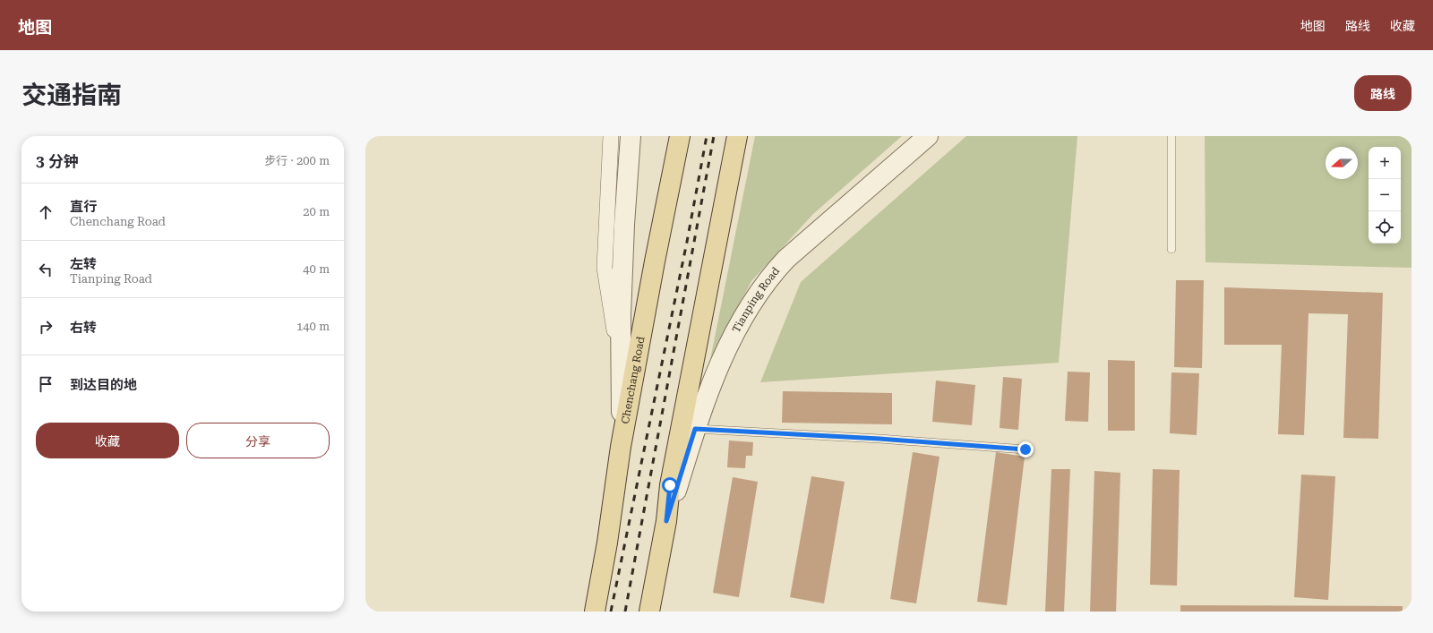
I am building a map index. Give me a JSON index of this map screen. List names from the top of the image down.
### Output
{
  "streets": {
    "main road": ["Chenchang Road"],
    "street": ["Tianping Road"]
  },
  "north": "left",
  "page": {
    "header": "地图",
    "nav": ["地图", "路线", "收藏"],
    "title": "交通指南",
    "buttons": [
      "路线",
      ["收藏", "分享"]
    ],
    "heading": ["3 分钟", "步行 · 200 m"],
    "map_buttons": ["+", "−"],
    "list": [
      ["直行", "Chenchang Road", "20 m"],
      ["左转", "Tianping Road", "40 m"],
      ["右转", "140 m"],
      "到达目的地"
    ]
  }
}
